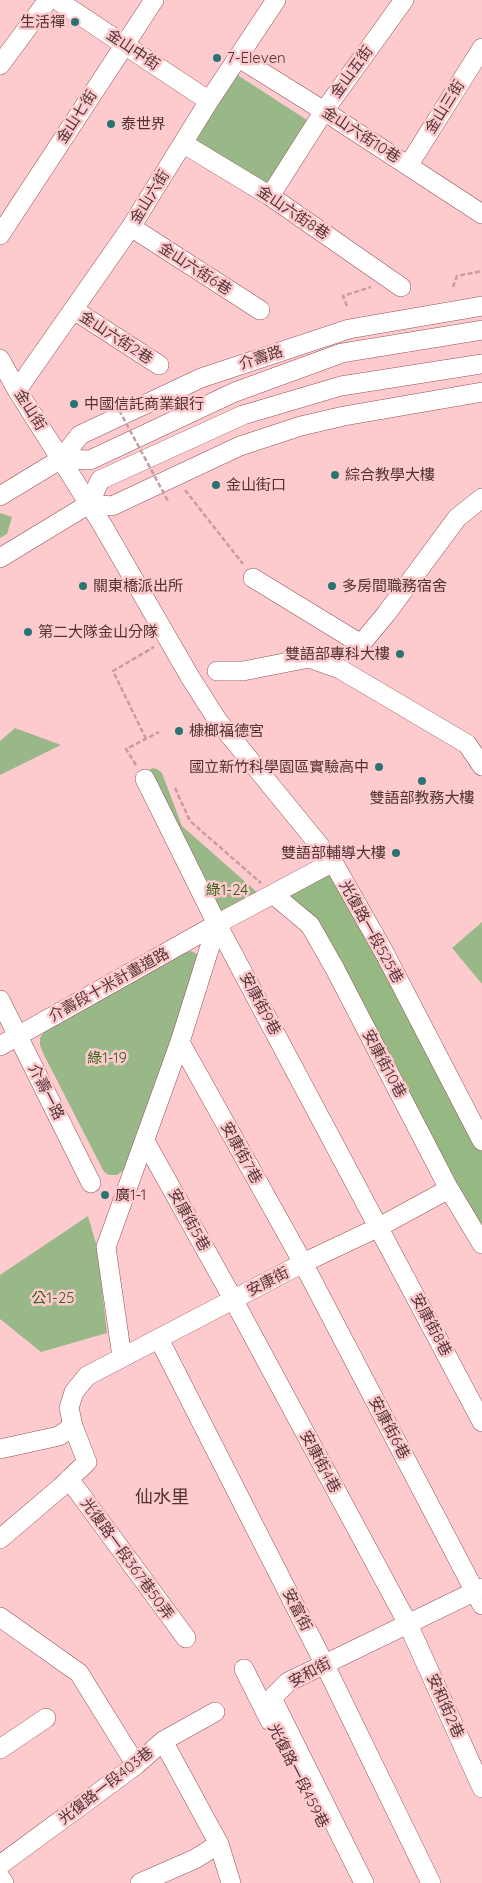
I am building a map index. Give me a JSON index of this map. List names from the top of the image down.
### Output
{
  "streets": {
    "street": [
      "金山中街",
      "金山五街",
      "金山三街",
      "金山七街",
      "金山六街10巷",
      "金山六街",
      "金山六街8巷",
      "金山六街6巷",
      "金山六街2巷",
      "介壽路",
      "金山街",
      "光復路一段525巷",
      "介壽段十米計畫道路",
      "安康街9巷",
      "安康街10巷",
      "介壽一路",
      "安康街7巷",
      "安康街5巷",
      "安康街",
      "安康街8巷",
      "安康街6巷",
      "安康街4巷",
      "光復路一段367巷50弄",
      "安富街",
      "安和街",
      "安和街2巷",
      "光復路一段459巷",
      "光復路一段403巷"
    ]
  },
  "crossings": [
    ["金山中街", "金山七街"],
    ["金山中街", "金山六街"],
    ["金山五街", "金山六街10巷"],
    ["金山五街", "金山六街8巷"],
    ["金山三街", "金山六街10巷"],
    ["金山六街10巷", "金山六街"],
    ["金山六街", "金山六街8巷"],
    ["金山六街", "金山六街6巷"],
    ["金山六街", "金山六街2巷"],
    ["金山六街", "金山街"],
    ["介壽路", "金山街"],
    ["介壽路", "光復路一段525巷"],
    ["金山街", "光復路一段525巷"],
    ["介壽段十米計畫道路", "安康街9巷"],
    ["介壽段十米計畫道路", "安康街10巷"],
    ["介壽段十米計畫道路", "介壽一路"],
    ["安康街9巷", "安康街"],
    ["安康街9巷", "安康街8巷"],
    ["安康街10巷", "安康街"],
    ["安康街7巷", "安康街"],
    ["安康街7巷", "安康街6巷"],
    ["安康街5巷", "安康街"],
    ["安康街5巷", "安康街4巷"],
    ["安康街", "安康街8巷"],
    ["安康街", "安康街6巷"],
    ["安康街", "安康街4巷"],
    ["安康街", "安富街"],
    ["安康街6巷", "安和街"],
    ["安康街4巷", "安和街"],
    ["安康街4巷", "安和街2巷"],
    ["安富街", "安和街"],
    ["安和街", "安和街2巷"]
  ],
  "districts": ["仙水里"],
  "parks": ["綠1-24", "綠1-19", "公1-25"],
  "places": [
    "生活禪",
    "7-Eleven",
    "泰世界",
    "中國信託商業銀行",
    "綜合教學大樓",
    "金山街口",
    "關東橋派出所",
    "多房間職務宿舍",
    "第二大隊金山分隊",
    "雙語部專科大樓",
    "槺榔福德宮",
    "國立新竹科學園區實驗高中",
    "雙語部教務大樓",
    "雙語部輔導大樓",
    "廣1-1"
  ]
}
